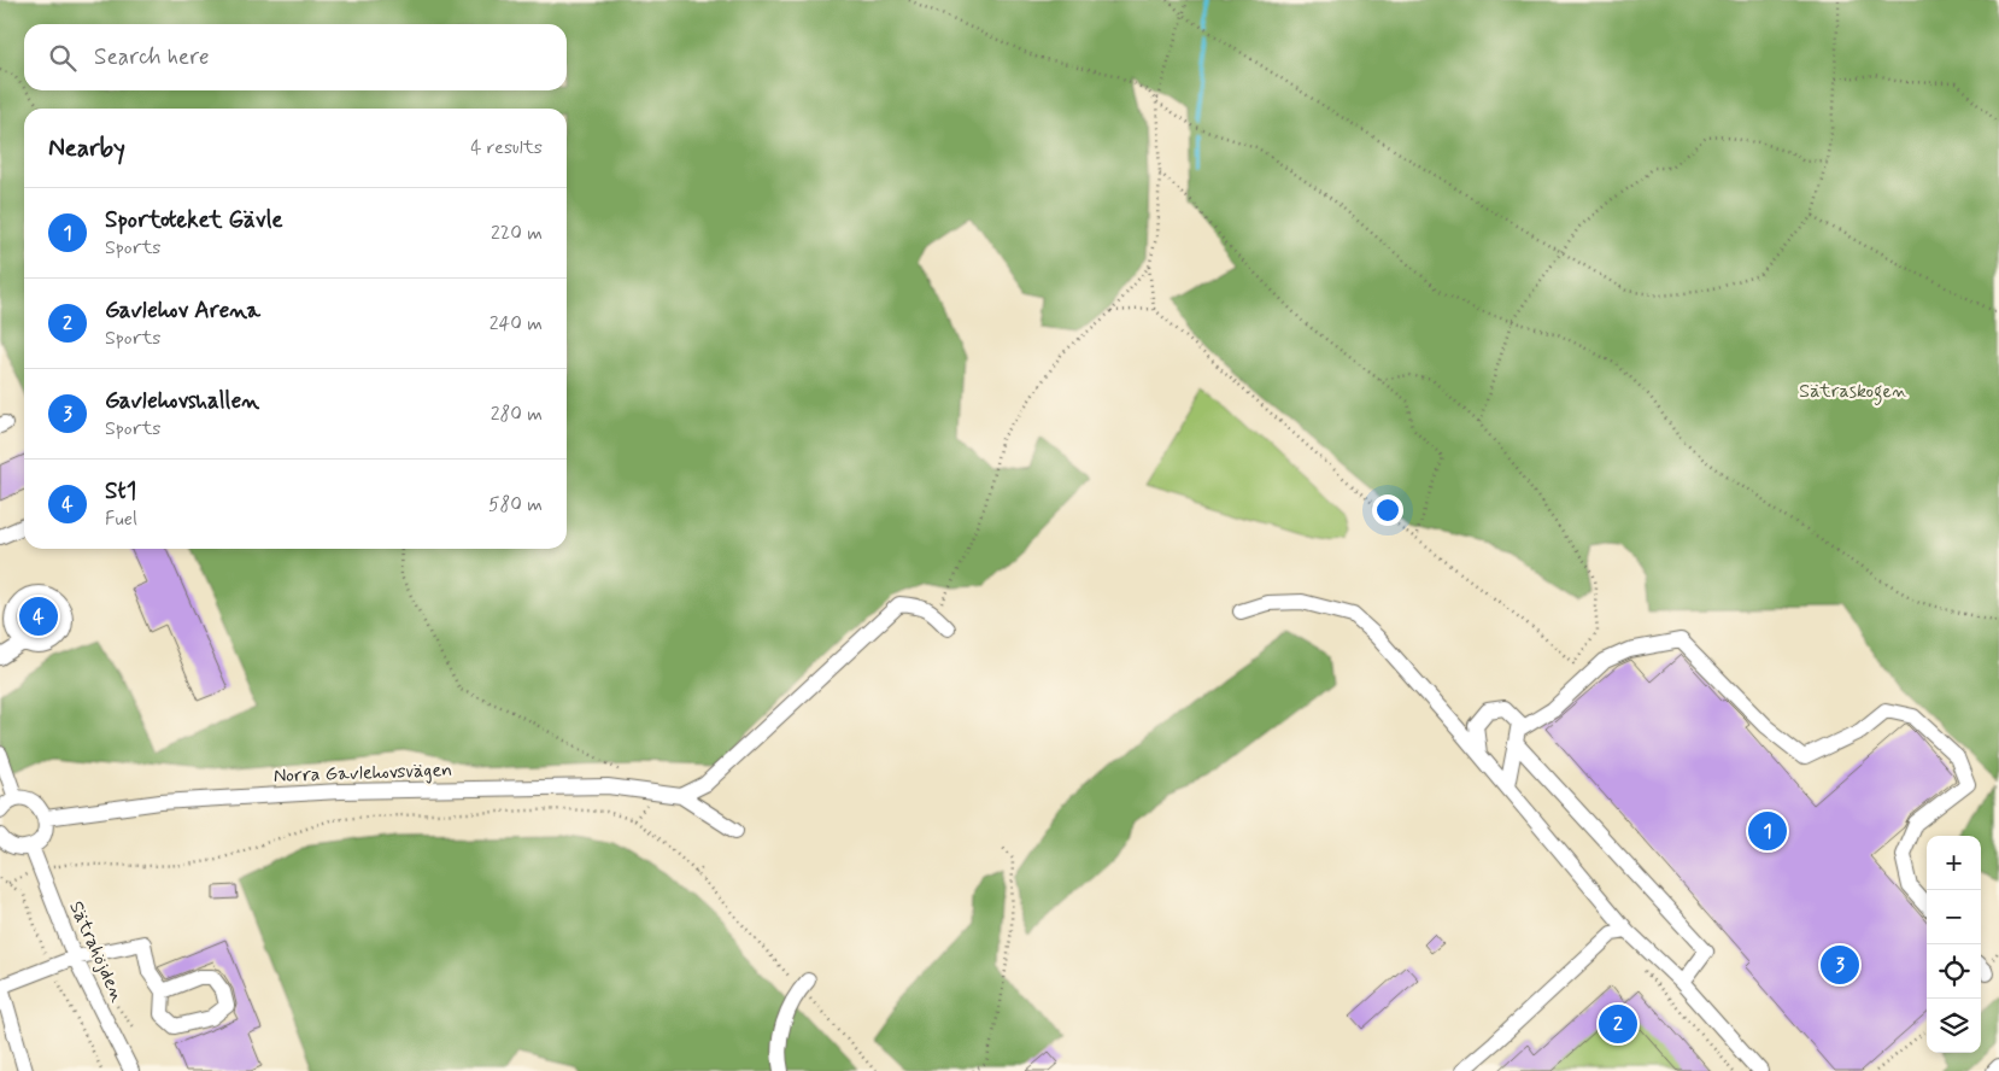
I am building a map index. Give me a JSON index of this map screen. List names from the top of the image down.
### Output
{
  "streets": {
    "street": ["Norra Gavlehovsvägen", "Sätrahöjden"]
  },
  "parks": ["Sätraskogen"],
  "page": {
    "search": "Search here",
    "heading": ["Nearby", "4 results"],
    "list": [
      {
        "mark": "1",
        "name": "Sportoteket Gävle",
        "note": "Sports",
        "value": "220 m"
      },
      {
        "mark": "2",
        "name": "Gavlehov Arena",
        "note": "Sports",
        "value": "240 m"
      },
      {
        "mark": "3",
        "name": "Gavlehovshallen",
        "note": "Sports",
        "value": "280 m"
      },
      {
        "mark": "4",
        "name": "St1",
        "note": "Fuel",
        "value": "580 m"
      }
    ],
    "pins": [
      "4",
      "1",
      "3",
      "2"
    ],
    "map_buttons": ["+", "−"]
  }
}
